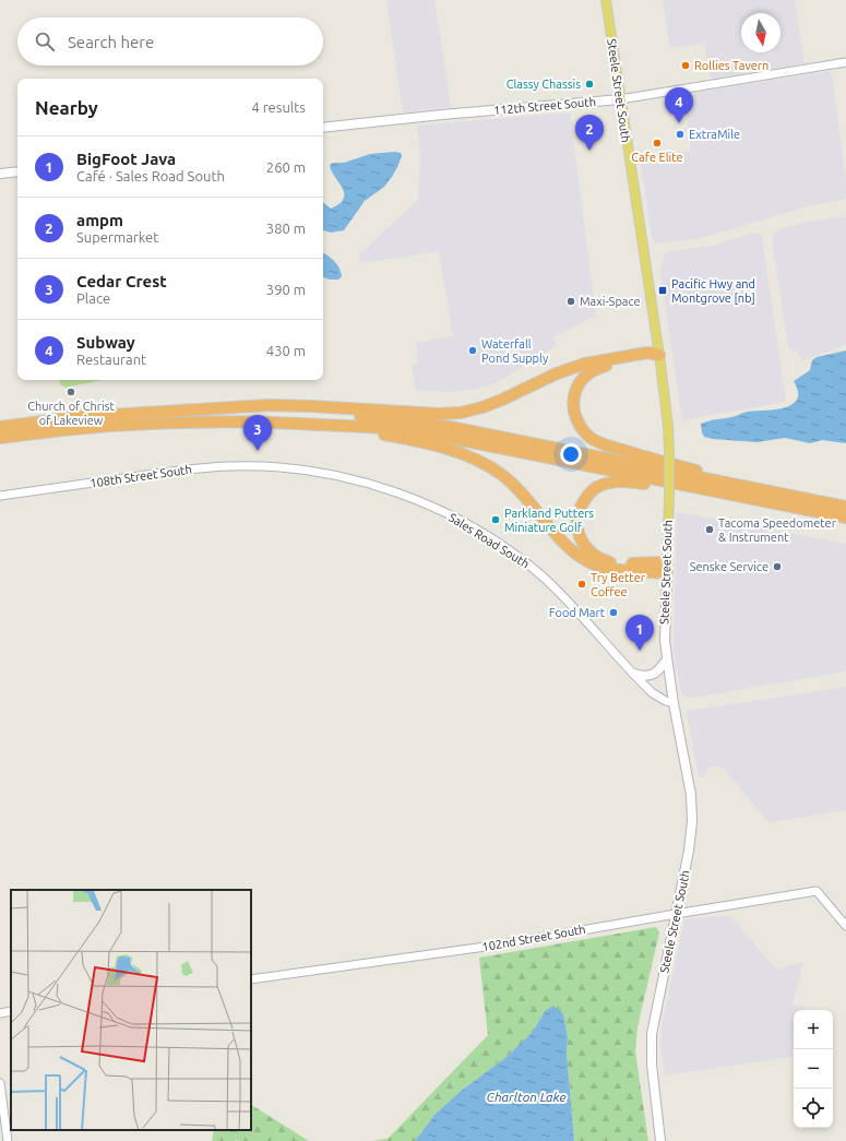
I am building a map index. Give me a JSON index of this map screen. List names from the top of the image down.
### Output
{
  "streets": {
    "main road": ["Steele Street South", "112th Street South"],
    "street": ["108th Street South", "Sales Road South", "102nd Street South"]
  },
  "crossings": [
    ["Steele Street South", "112th Street South"],
    ["Steele Street South", "Sales Road South"],
    ["Steele Street South", "102nd Street South"],
    ["108th Street South", "Sales Road South"]
  ],
  "water": ["Charlton Lake"],
  "places": {
    "other": [
      "Rollies Tavern",
      "Classy Chassis",
      "ExtraMile",
      "Cafe Elite",
      "Maxi-Space",
      "Waterfall Pond Supply",
      "Church of Christ of Lakeview",
      "Parkland Putters Miniature Golf",
      "Tacoma Speedometer & Instrument",
      "Senske Service",
      "Try Better Coffee",
      "Food Mart"
    ],
    "transit": ["Pacific Hwy and Montgrove [nb]"]
  },
  "north": "bottom",
  "page": {
    "search": "Search here",
    "heading": ["Nearby", "4 results"],
    "pins": [
      "4",
      "2",
      "3",
      "1"
    ],
    "list": [
      {
        "mark": "1",
        "name": "BigFoot Java",
        "note": "Café · Sales Road South",
        "value": "260 m"
      },
      {
        "mark": "2",
        "name": "ampm",
        "note": "Supermarket",
        "value": "380 m"
      },
      {
        "mark": "3",
        "name": "Cedar Crest",
        "note": "Place",
        "value": "390 m"
      },
      {
        "mark": "4",
        "name": "Subway",
        "note": "Restaurant",
        "value": "430 m"
      }
    ],
    "map_buttons": ["+", "−"]
  }
}
